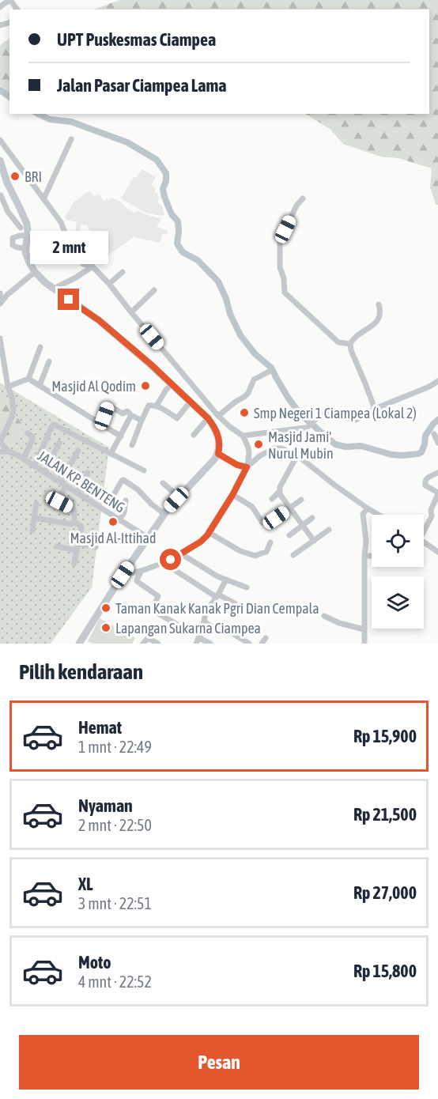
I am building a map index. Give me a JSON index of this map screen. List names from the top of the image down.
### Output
{
  "streets": {
    "street": ["JALAN KP. BENTENG"]
  },
  "places": [
    "BRI",
    "Masjid Al Qodim",
    "Smp Negeri 1 Ciampea (Lokal 2)",
    "Masjid Jami' Nurul Mubin",
    "Masjid Al-Ittihad",
    "Taman Kanak Kanak Pgri Dian Cempala",
    "Lapangan Sukarna Ciampea"
  ],
  "page": {
    "banner": ["UPT Puskesmas Ciampea", "Jalan Pasar Ciampea Lama"],
    "bubble": "2 mnt",
    "heading": "Pilih kendaraan",
    "list": [
      {
        "name": "Hemat",
        "note": "1 mnt · 22:49",
        "value": "Rp 15,900"
      },
      {
        "name": "Nyaman",
        "note": "2 mnt · 22:50",
        "value": "Rp 21,500"
      },
      {
        "name": "XL",
        "note": "3 mnt · 22:51",
        "value": "Rp 27,000"
      },
      {
        "name": "Moto",
        "note": "4 mnt · 22:52",
        "value": "Rp 15,800"
      }
    ],
    "buttons": "Pesan"
  }
}
